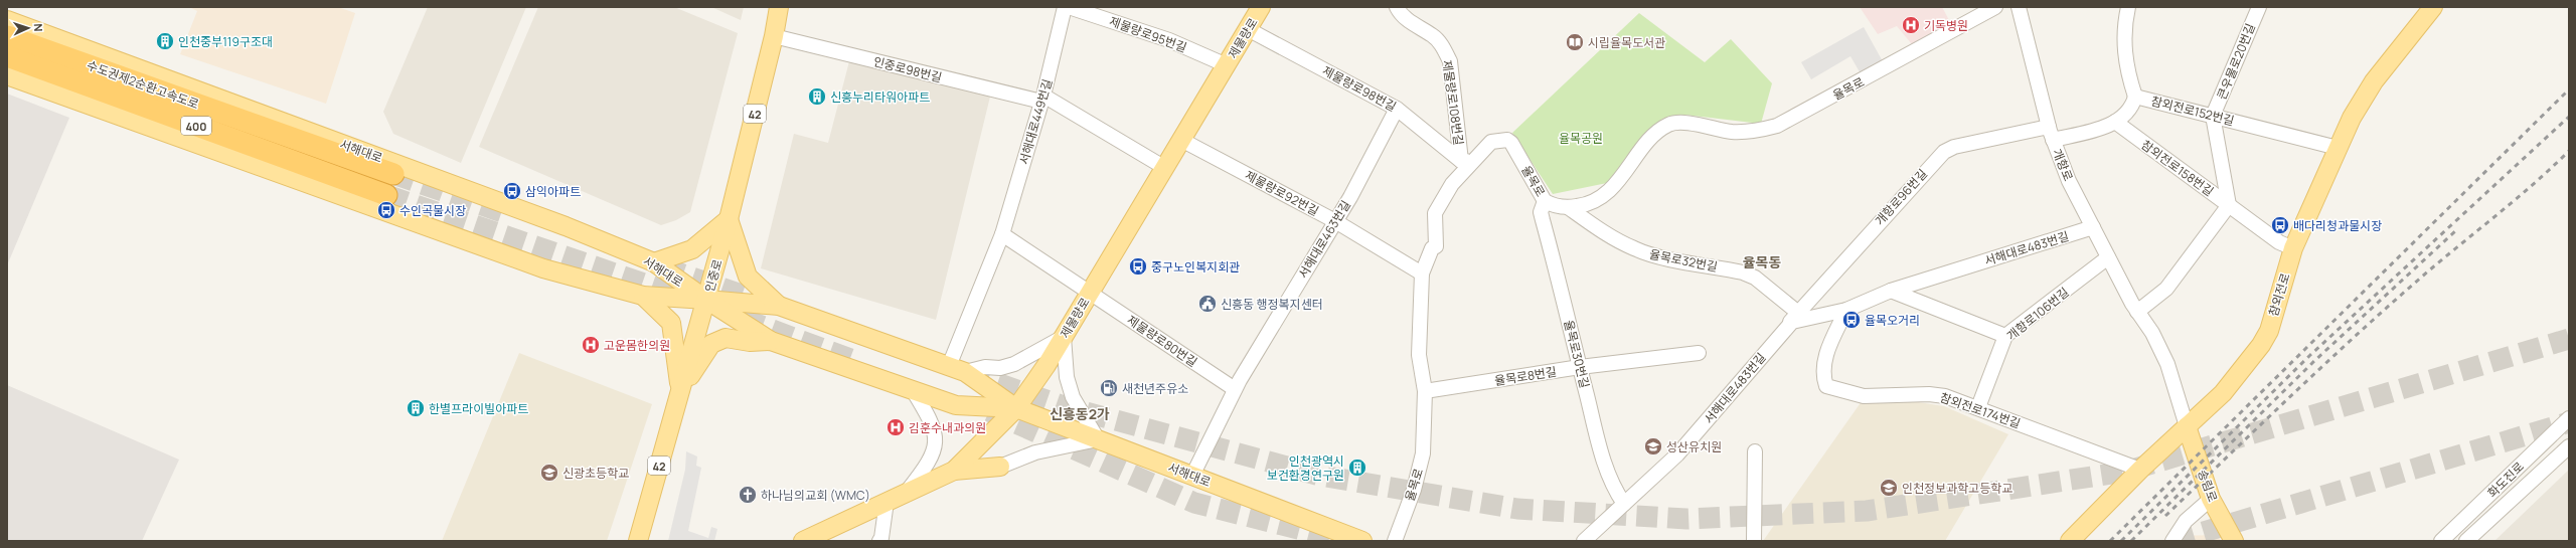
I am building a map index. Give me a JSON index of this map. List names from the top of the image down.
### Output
{
  "streets": {
    "highway": ["수도권제2순환고속도로", "400"],
    "main road": [
      "제물량로",
      "42",
      "서해대로",
      "인중로",
      "참외전로",
      "송림로"
    ],
    "street": [
      "제물량로95번길",
      "큰우물로20번길",
      "인중로98번길",
      "제물량로98번길",
      "율목로",
      "제물량로108번길",
      "참외전로152번길",
      "서해대로449번길",
      "개항로",
      "참외전로158번길",
      "제물량로92번길",
      "개항로96번길",
      "서해대로463번길",
      "서해대로483번길",
      "율목로32번길",
      "개항로106번길",
      "제물량로80번길",
      "율목로30번길",
      "율목로8번길",
      "참외전로174번길",
      "화도진로"
    ]
  },
  "crossings": [
    ["제물량로95번길", "제물량로"],
    ["제물량로", "인중로98번길"],
    ["제물량로", "제물량로98번길"],
    ["제물량로", "서해대로"],
    ["제물량로", "제물량로92번길"],
    ["제물량로", "제물량로80번길"],
    ["큰우물로20번길", "참외전로152번길"],
    ["인중로98번길", "서해대로449번길"],
    ["인중로98번길", "인중로"],
    ["제물량로98번길", "율목로"],
    ["제물량로98번길", "제물량로108번길"],
    ["제물량로98번길", "서해대로463번길"],
    ["율목로", "제물량로108번길"],
    ["율목로", "제물량로92번길"],
    ["율목로", "율목로32번길"],
    ["율목로", "율목로30번길"],
    ["율목로", "율목로8번길"],
    ["참외전로152번길", "참외전로"],
    ["서해대로449번길", "서해대로"],
    ["서해대로", "서해대로463번길"],
    ["서해대로", "인중로"],
    ["개항로", "개항로96번길"],
    ["개항로", "서해대로483번길"],
    ["개항로", "참외전로"],
    ["개항로", "개항로106번길"],
    ["개항로", "송림로"],
    ["참외전로158번길", "참외전로"],
    ["제물량로92번길", "서해대로463번길"],
    ["개항로96번길", "서해대로483번길"],
    ["개항로96번길", "율목로32번길"],
    ["서해대로463번길", "제물량로80번길"],
    ["서해대로483번길", "율목로30번길"],
    ["서해대로483번길", "참외전로174번길"],
    ["참외전로", "참외전로174번길"],
    ["참외전로", "송림로"],
    ["개항로106번길", "참외전로174번길"],
    ["율목로30번길", "율목로8번길"]
  ],
  "districts": ["율목동", "신흥동2가"],
  "parks": ["율목공원"],
  "places": {
    "hospital": ["기독병원", "고운몸한의원", "김훈수내과의원"],
    "building": [
      "인천중부119구조대",
      "신흥누리타워아파트",
      "한별프라이빌아파트",
      "인천광역시 보건환경연구원"
    ],
    "library": ["시립율목도서관"],
    "bus stop": [
      "삼익아파트",
      "수인곡물시장",
      "배다리청과물시장",
      "중구노인복지회관",
      "율목오거리"
    ],
    "public building": ["신흥동 행정복지센터"],
    "fuel station": ["새천년주유소"],
    "school or university": ["성산유치원", "신광초등학교", "인천정보과학고등학교"],
    "church": ["하나님의교회 (WMC)"]
  },
  "north": "right"
}
